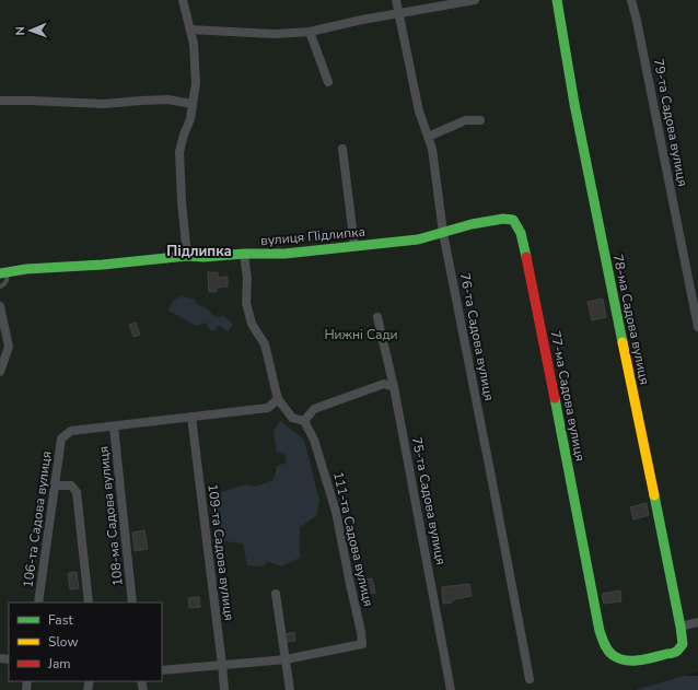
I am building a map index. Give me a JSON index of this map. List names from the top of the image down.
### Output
{
  "streets": {
    "street": [
      "79-та Садова вулиця",
      "вулиця Підлипка",
      "78-ма Садова вулиця",
      "76-та Садова вулиця",
      "77-ма Садова вулиця",
      "75-та Садова вулиця",
      "108-ма Садова вулиця",
      "106-та Садова вулиця",
      "111-та Садова вулиця",
      "109-та Садова вулиця"
    ]
  },
  "crossings": [
    ["вулиця Підлипка", "76-та Садова вулиця"],
    ["вулиця Підлипка", "77-ма Садова вулиця"],
    ["78-ма Садова вулиця", "77-ма Садова вулиця"],
    ["76-та Садова вулиця", "77-ма Садова вулиця"],
    ["108-ма Садова вулиця", "106-та Садова вулиця"]
  ],
  "districts": ["Підлипка"],
  "parks": ["Нижні Сади"],
  "legend": ["Fast", "Slow", "Jam"],
  "north": "left"
}
